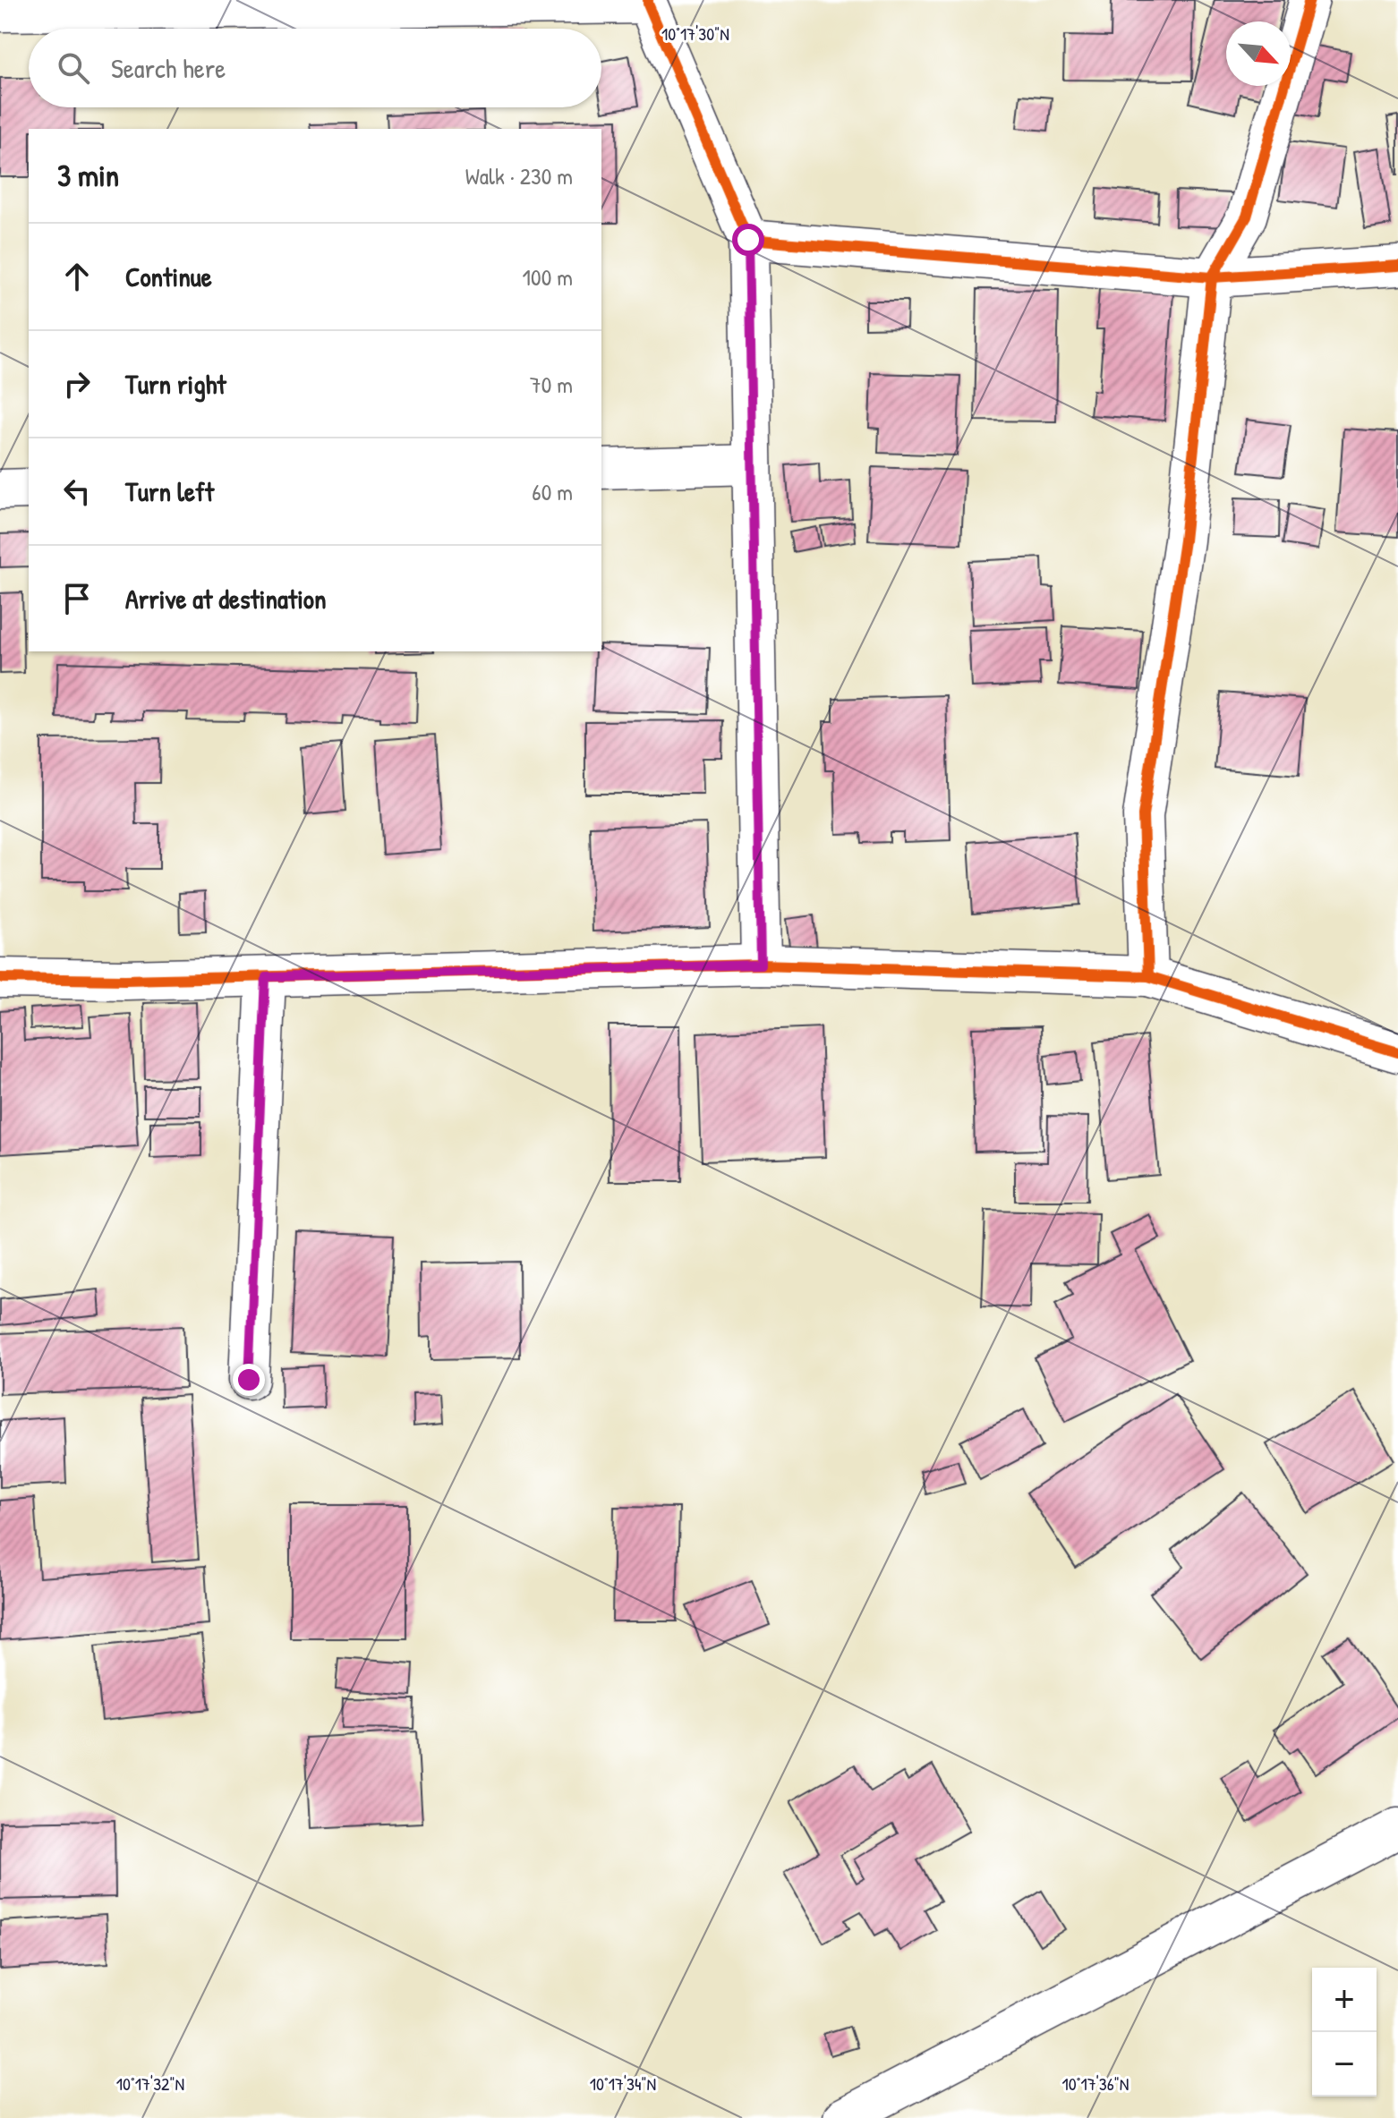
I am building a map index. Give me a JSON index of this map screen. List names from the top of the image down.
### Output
{
  "north": "bottom right",
  "page": {
    "search": "Search here",
    "heading": ["3 min", "Walk · 230 m"],
    "list": [
      ["Continue", "100 m"],
      ["Turn right", "70 m"],
      ["Turn left", "60 m"],
      "Arrive at destination"
    ],
    "map_buttons": ["+", "−"]
  },
  "coordinates": [
    "10°17'30\"N",
    "10°17'32\"N",
    "10°17'34\"N",
    "10°17'36\"N"
  ]
}
